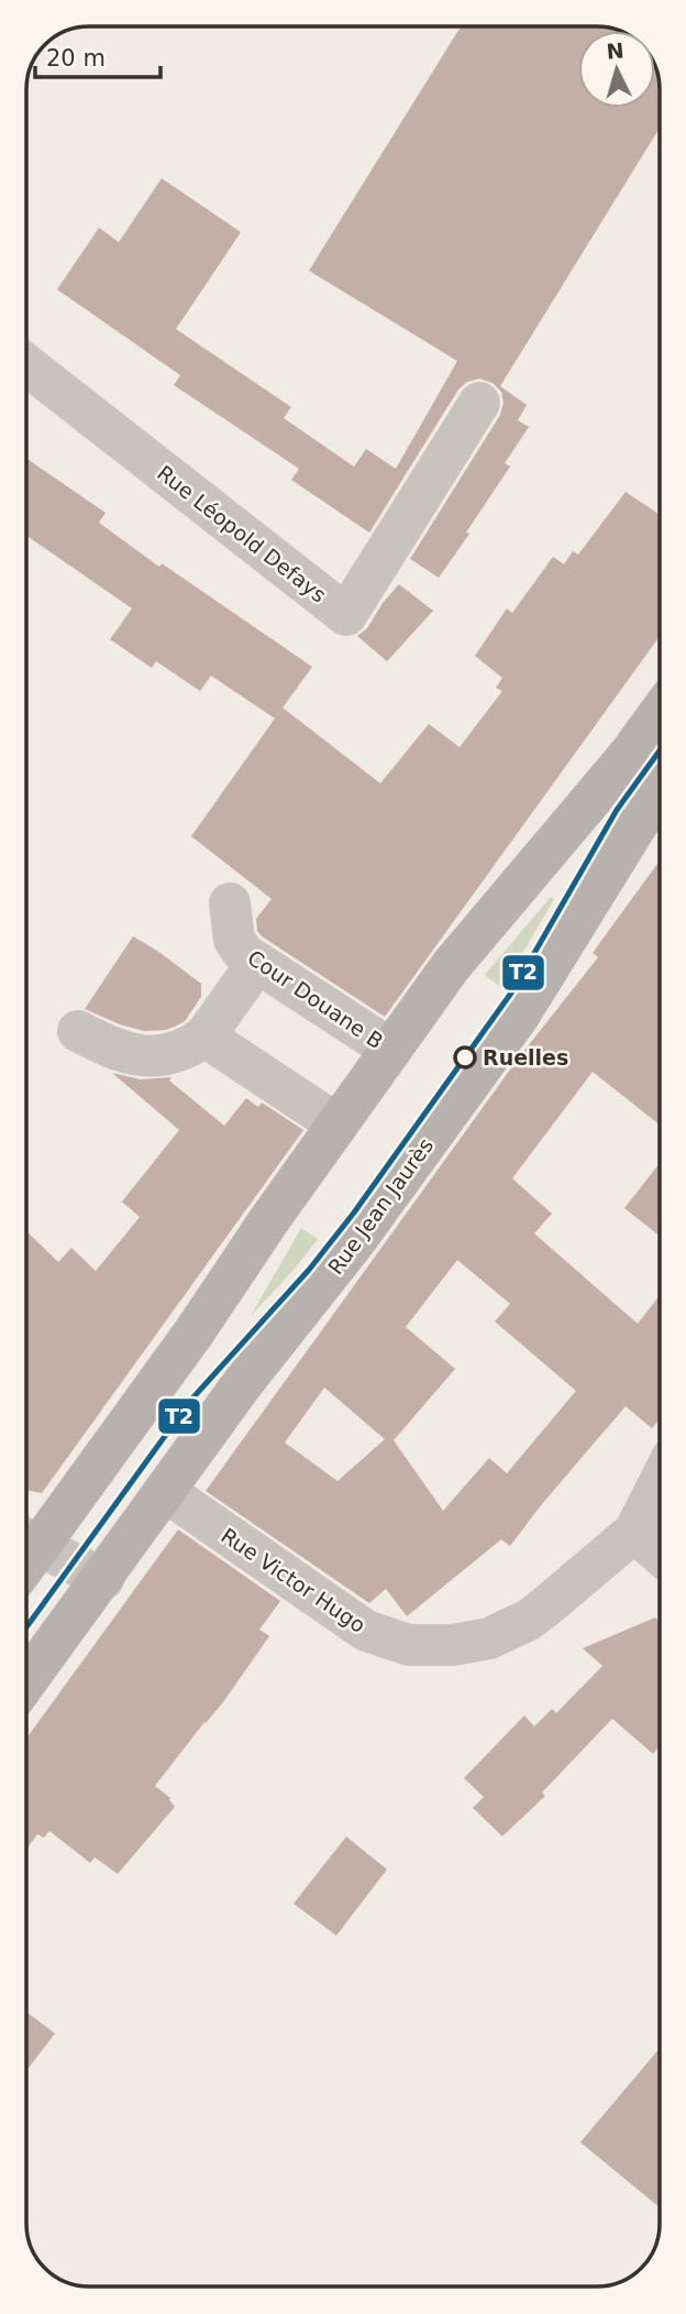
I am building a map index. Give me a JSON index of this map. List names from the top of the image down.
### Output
{
  "streets": {
    "main road": ["Rue Jean Jaurès"],
    "street": ["Rue Léopold Defays", "Cour Douane B", "Rue Victor Hugo"]
  },
  "crossings": [
    ["Rue Jean Jaurès", "Rue Victor Hugo"]
  ],
  "places": ["Ruelles"],
  "lines": ["transit line T2"],
  "scale_bar": "20 m",
  "north": "top"
}
